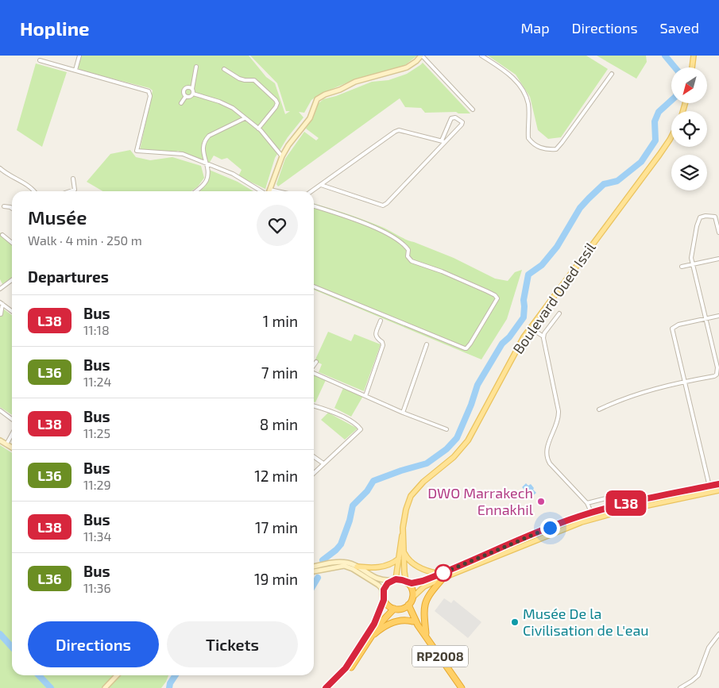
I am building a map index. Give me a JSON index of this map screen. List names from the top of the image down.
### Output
{
  "streets": {
    "highway": ["RP2008"],
    "main road": ["Boulevard Oued Issil"]
  },
  "crossings": [
    ["Boulevard Oued Issil", "RP2008"]
  ],
  "places": ["DWO Marrakech Ennakhil", "Musée De la Civilisation de L'eau"],
  "lines": ["bus line L38"],
  "north": "bottom left",
  "page": {
    "header": "Hopline",
    "nav": ["Map", "Directions", "Saved"],
    "on_map": "L38",
    "heading": [
      ["Musée", "Walk · 4 min · 250 m"],
      "Departures"
    ],
    "list": [
      {
        "mark": "L38",
        "name": "Bus",
        "note": "11:18",
        "value": "1 min"
      },
      {
        "mark": "L36",
        "name": "Bus",
        "note": "11:24",
        "value": "7 min"
      },
      {
        "mark": "L38",
        "name": "Bus",
        "note": "11:25",
        "value": "8 min"
      },
      {
        "mark": "L36",
        "name": "Bus",
        "note": "11:29",
        "value": "12 min"
      },
      {
        "mark": "L38",
        "name": "Bus",
        "note": "11:34",
        "value": "17 min"
      },
      {
        "mark": "L36",
        "name": "Bus",
        "note": "11:36",
        "value": "19 min"
      }
    ],
    "buttons": ["Directions", "Tickets"]
  }
}
